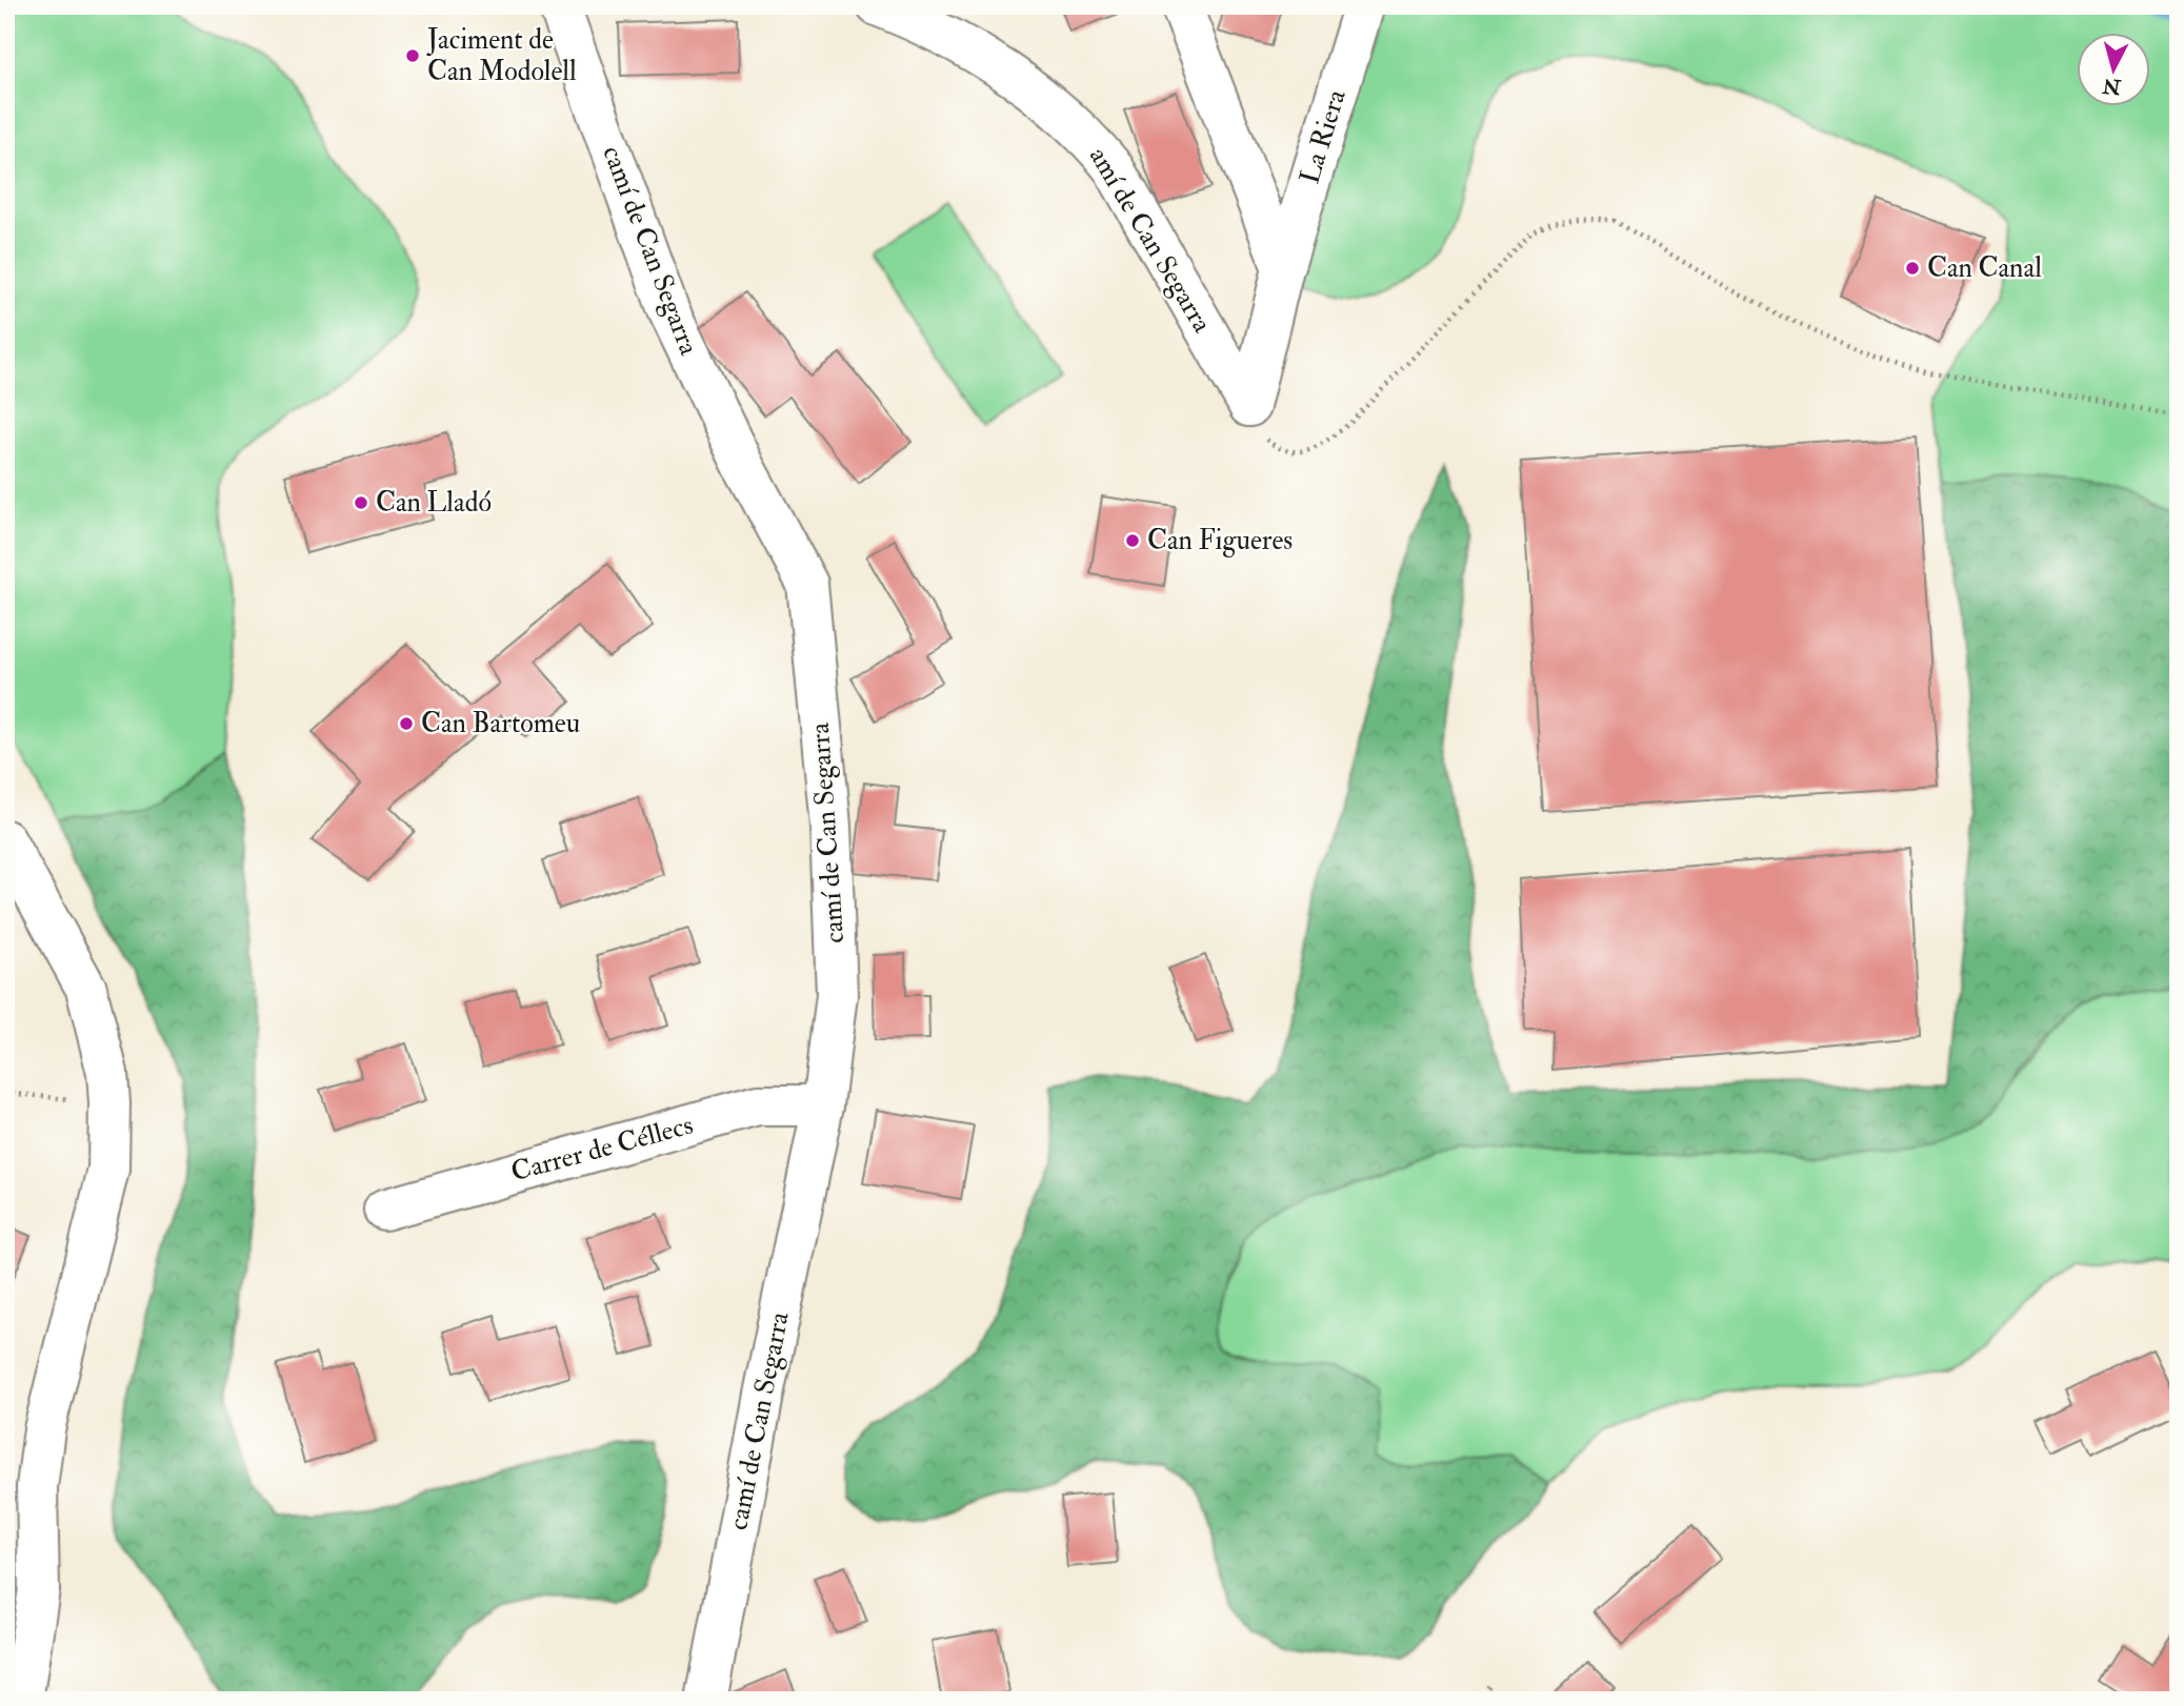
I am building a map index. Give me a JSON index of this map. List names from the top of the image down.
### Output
{
  "streets": {
    "street": [
      "La Riera",
      "amí de Can Segarra",
      "camí de Can Segarra",
      "Carrer de Céllecs"
    ]
  },
  "crossings": [
    ["La Riera", "amí de Can Segarra"],
    ["camí de Can Segarra", "Carrer de Céllecs"]
  ],
  "places": [
    "Jaciment de Can Modolell",
    "Can Canal",
    "Can Lladó",
    "Can Figueres",
    "Can Bartomeu"
  ],
  "north": "bottom"
}
